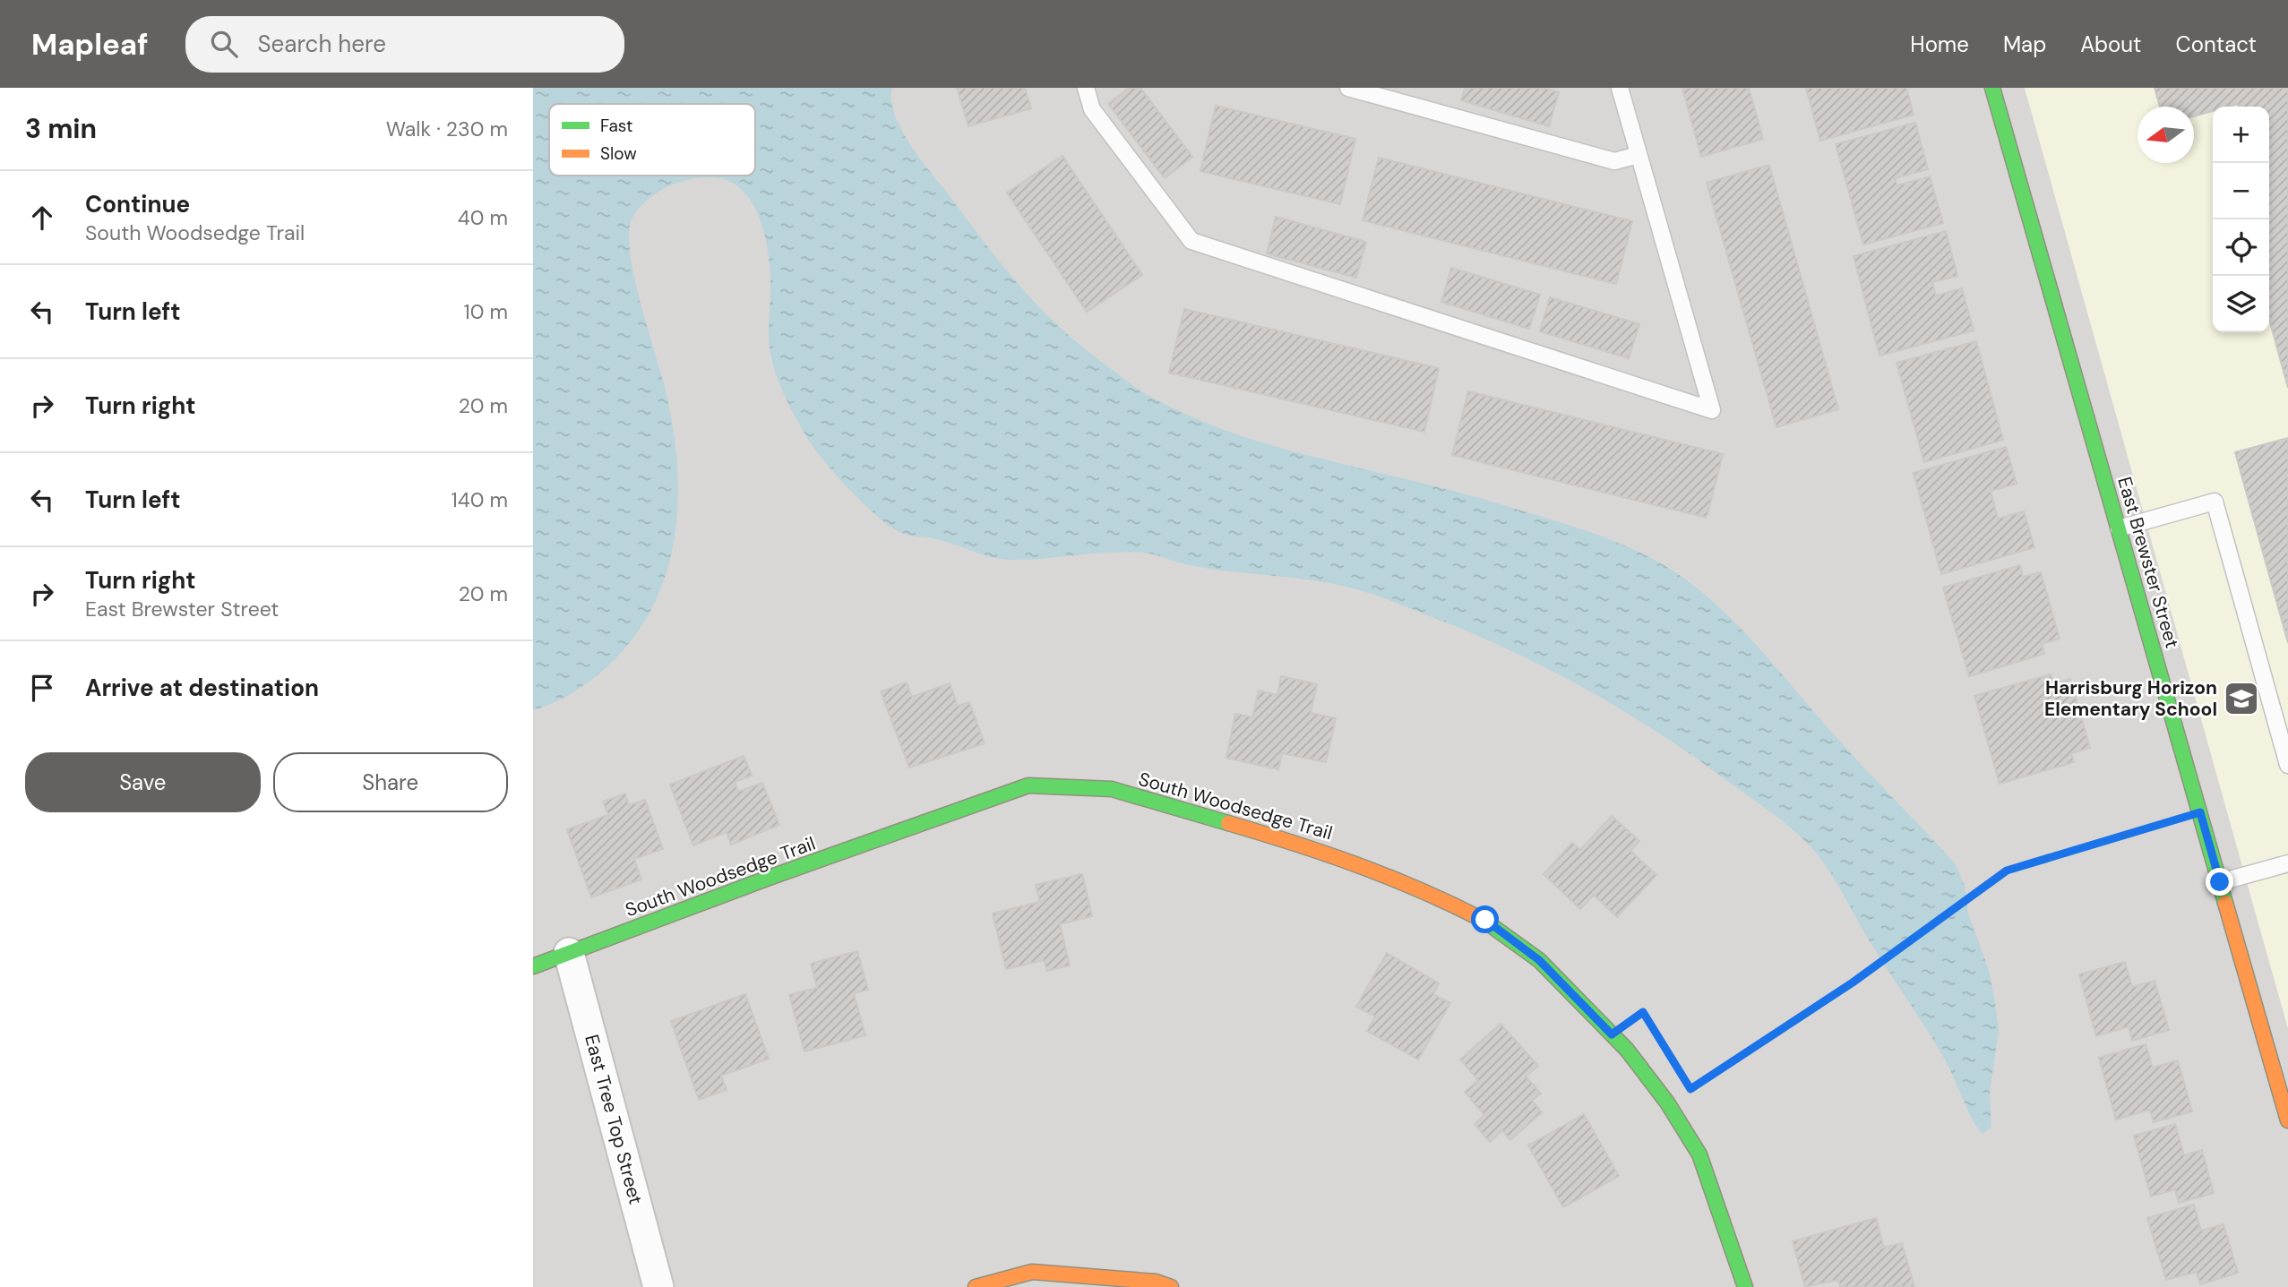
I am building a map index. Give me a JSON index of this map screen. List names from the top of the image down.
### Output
{
  "streets": {
    "street": ["East Brewster Street", "South Woodsedge Trail", "East Tree Top Street"]
  },
  "crossings": [
    ["South Woodsedge Trail", "East Tree Top Street"]
  ],
  "places": {
    "school or university": ["Harrisburg Horizon Elementary School"]
  },
  "legend": ["Fast", "Slow"],
  "north": "left",
  "page": {
    "header": "Mapleaf",
    "search": "Search here",
    "nav": [
      "Home",
      "Map",
      "About",
      "Contact"
    ],
    "heading": ["3 min", "Walk · 230 m"],
    "map_buttons": ["+", "−"],
    "list": [
      ["Continue", "South Woodsedge Trail", "40 m"],
      ["Turn left", "10 m"],
      ["Turn right", "20 m"],
      ["Turn left", "140 m"],
      ["Turn right", "East Brewster Street", "20 m"],
      "Arrive at destination"
    ],
    "buttons": ["Save", "Share"]
  }
}
